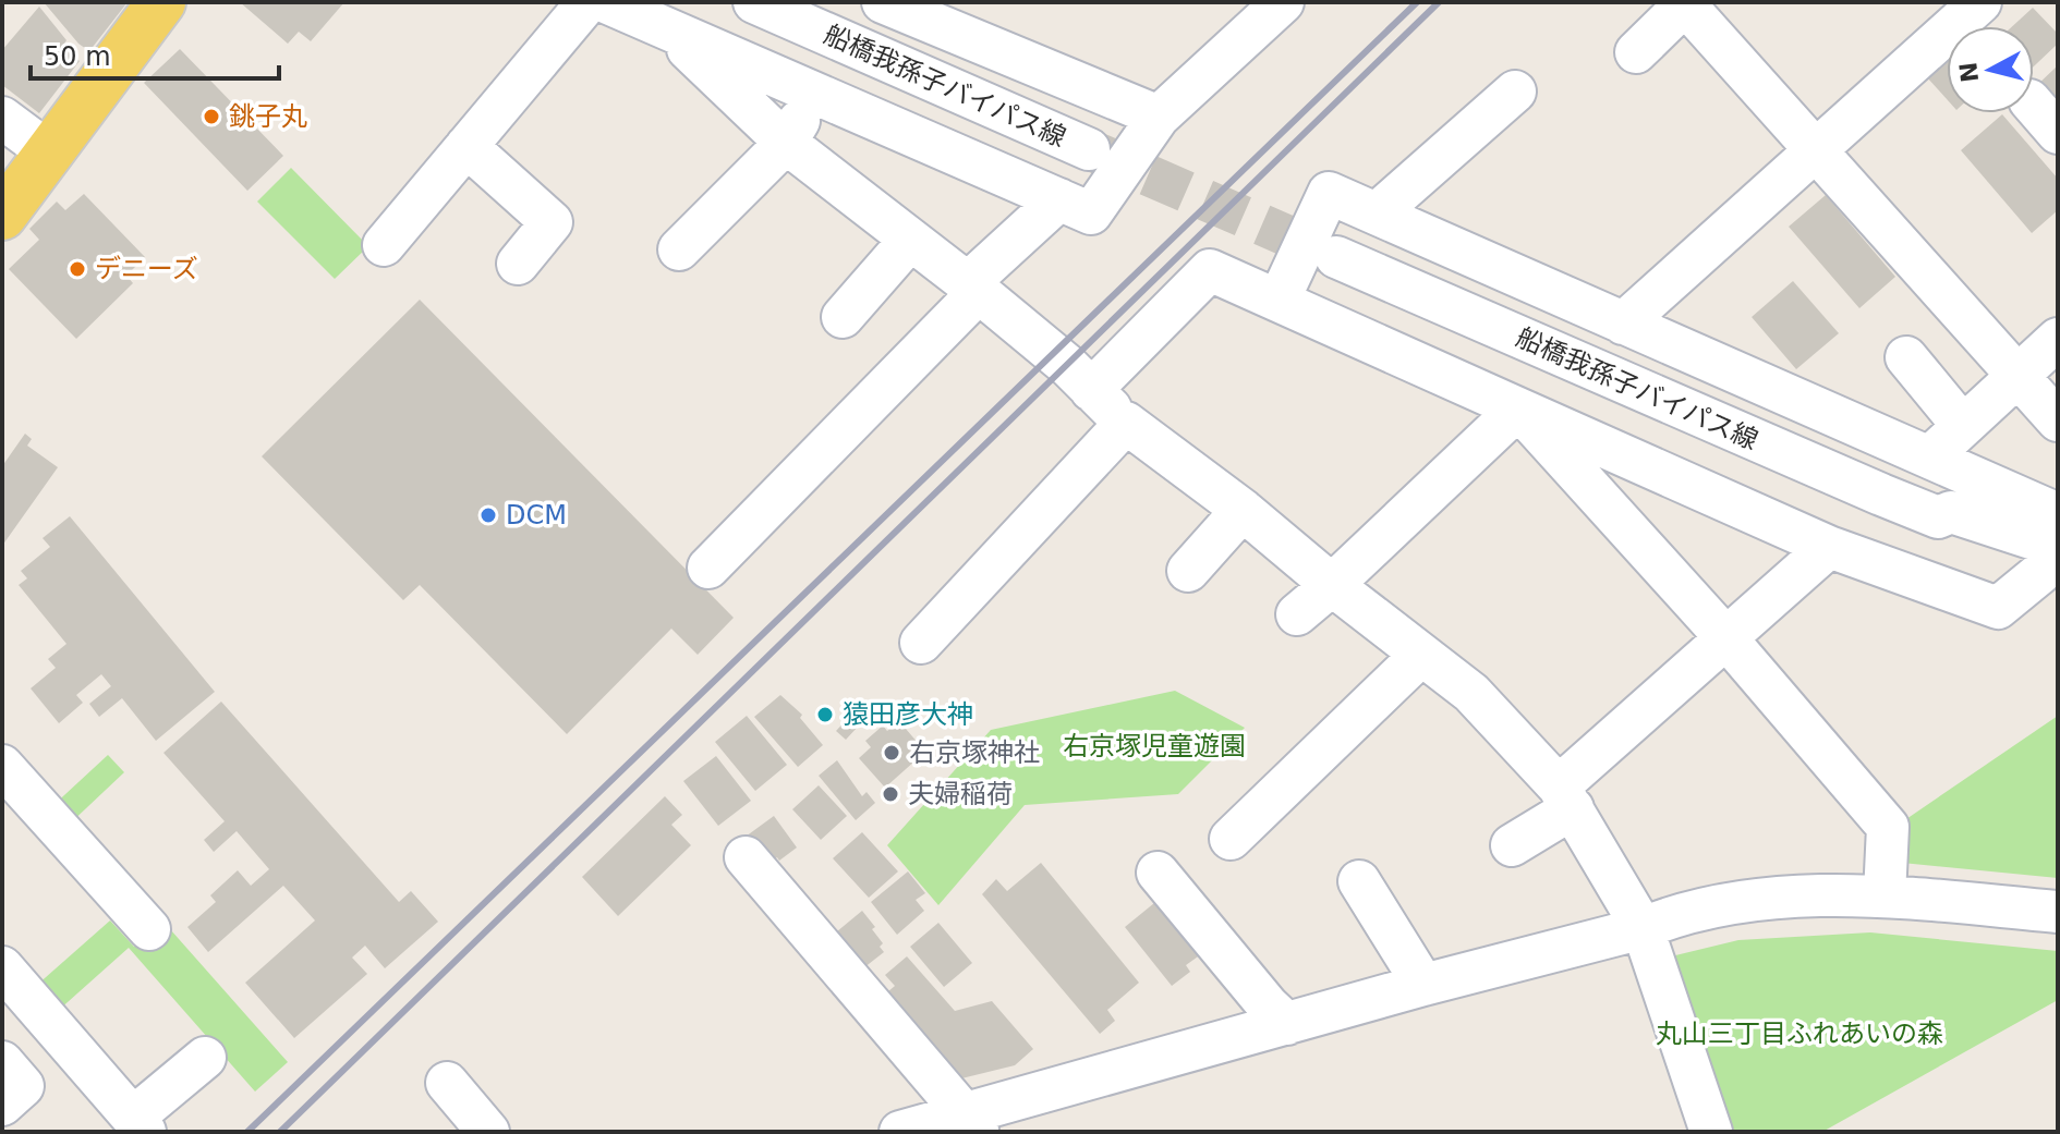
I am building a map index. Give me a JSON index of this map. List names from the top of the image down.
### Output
{
  "streets": {
    "street": ["船橋我孫子バイパス線"]
  },
  "parks": ["右京塚児童遊園", "丸山三丁目ふれあいの森"],
  "places": [
    "銚子丸",
    "デニーズ",
    "DCM",
    "猿田彦大神",
    "右京塚神社",
    "夫婦稲荷"
  ],
  "scale_bar": "50 m",
  "north": "left"
}
